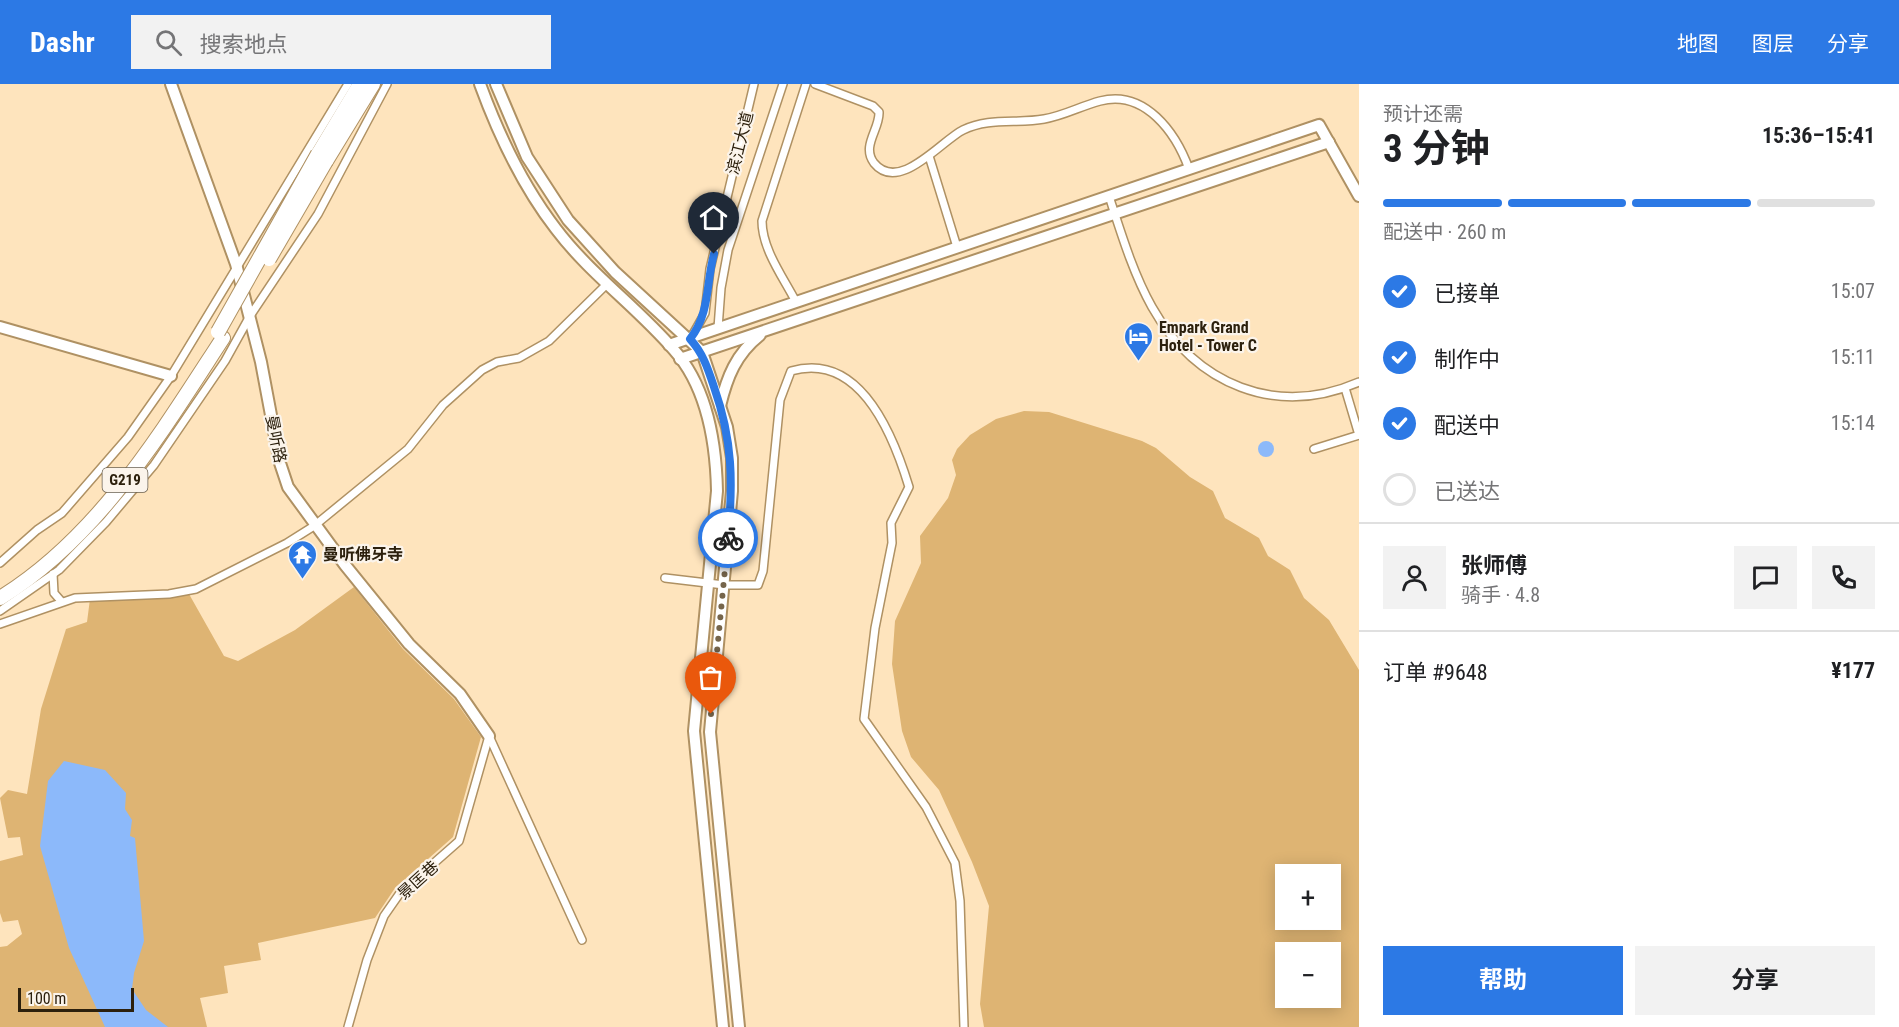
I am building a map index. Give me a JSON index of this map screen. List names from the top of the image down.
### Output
{
  "streets": {
    "highway": ["G219"],
    "street": ["滨江大道", "曼听路", "景匡巷"]
  },
  "crossings": [
    ["曼听路", "景匡巷"]
  ],
  "places": {
    "hotel": ["Empark Grand Hotel - Tower C"],
    "temple": ["曼听佛牙寺"]
  },
  "scale_bar": "100 m",
  "page": {
    "header": "Dashr",
    "search": "搜索地点",
    "nav": ["地图", "图层", "分享"],
    "heading": ["3 分钟", "预计还需", "15:36–15:41"],
    "panel": [
      "张师傅",
      "骑手 · 4.8",
      "订单 #9648",
      "¥177"
    ],
    "bar": "配送中 · 260 m",
    "list": [
      ["已接单", "15:07"],
      ["制作中", "15:11"],
      ["配送中", "15:14"],
      "已送达"
    ],
    "map_buttons": ["+", "−"],
    "buttons": ["帮助", "分享"],
    "scale": "100 m"
  }
}
